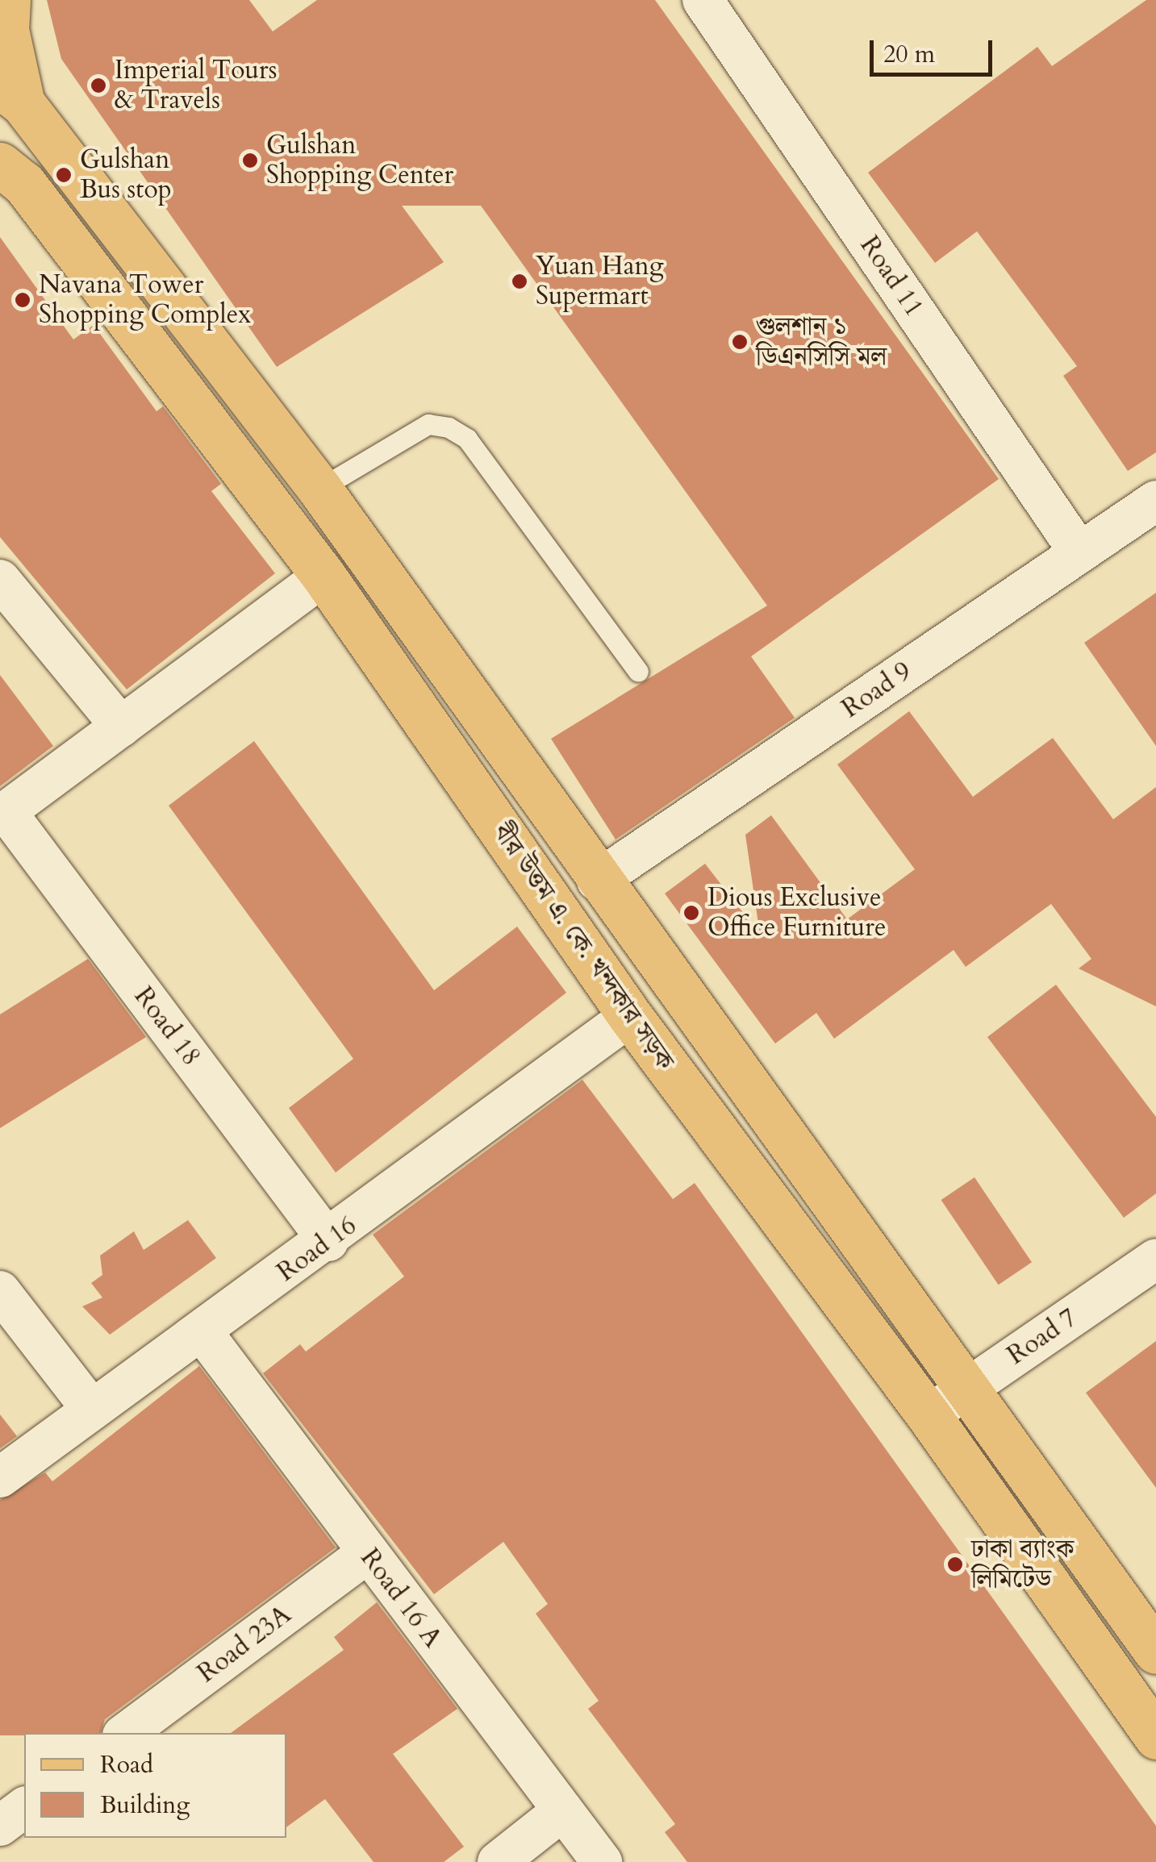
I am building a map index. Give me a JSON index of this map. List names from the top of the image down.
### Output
{
  "streets": {
    "main road": ["বীর উত্তম এ. কে. খন্দকার সড়ক"],
    "street": [
      "Road 11",
      "Road 9",
      "Road 18",
      "Road 16",
      "Road 7",
      "Road 16 A",
      "Road 23A"
    ]
  },
  "crossings": [
    ["Road 11", "Road 9"],
    ["Road 9", "বীর উত্তম এ. কে. খন্দকার সড়ক"],
    ["বীর উত্তম এ. কে. খন্দকার সড়ক", "Road 16"],
    ["বীর উত্তম এ. কে. খন্দকার সড়ক", "Road 7"],
    ["Road 18", "Road 16"],
    ["Road 16", "Road 16 A"],
    ["Road 16 A", "Road 23A"]
  ],
  "places": [
    "Imperial Tours & Travels",
    "Gulshan Shopping Center",
    "Gulshan Bus stop",
    "Yuan Hang Supermart",
    "Navana Tower Shopping Complex",
    "গুলশান ১ ডিএনসিসি মল",
    "Dious Exclusive Office Furniture",
    "ঢাকা ব্যাংক লিমিটেড"
  ],
  "legend": ["Road", "Building"],
  "scale_bar": "20 m"
}
